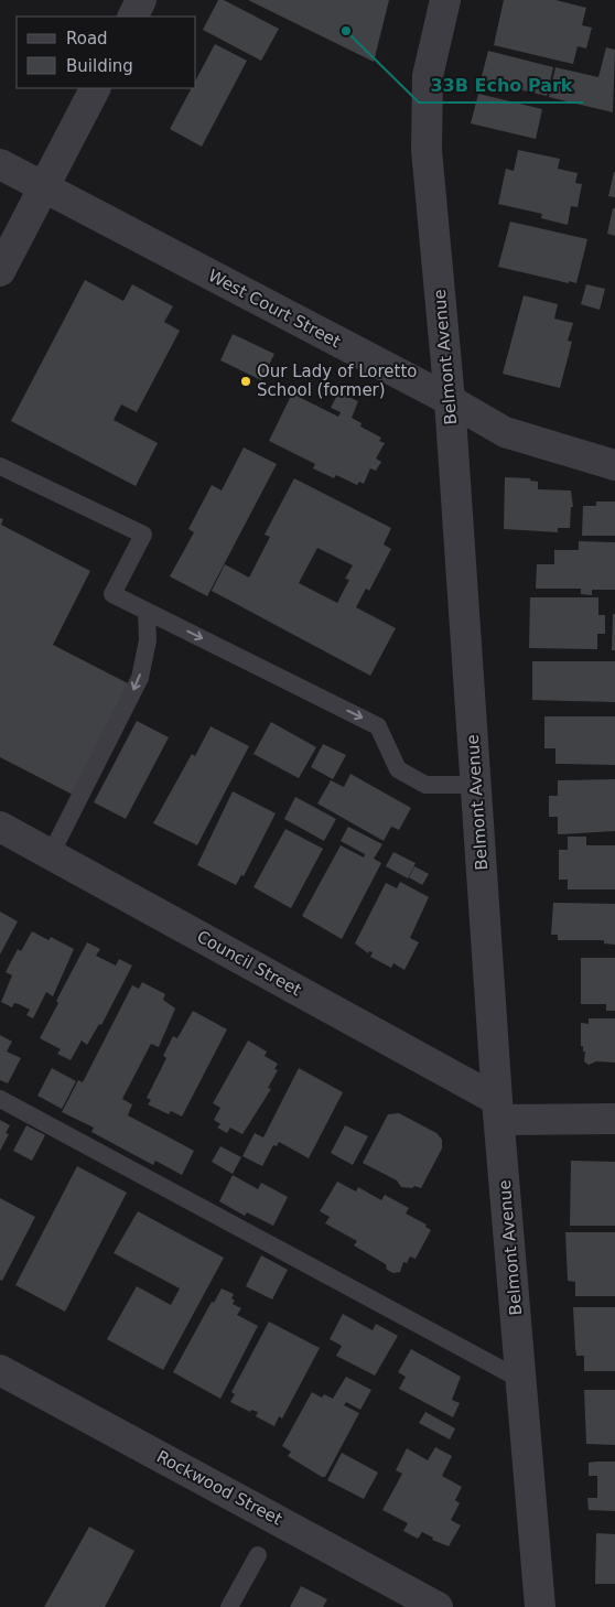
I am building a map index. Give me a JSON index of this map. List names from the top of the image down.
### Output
{
  "streets": {
    "street": [
      "West Court Street",
      "Belmont Avenue",
      "Council Street",
      "Rockwood Street"
    ]
  },
  "crossings": [
    ["West Court Street", "Belmont Avenue"],
    ["Belmont Avenue", "Council Street"]
  ],
  "places": ["33B Echo Park", "Our Lady of Loretto School (former)"],
  "legend": ["Road", "Building"]
}
